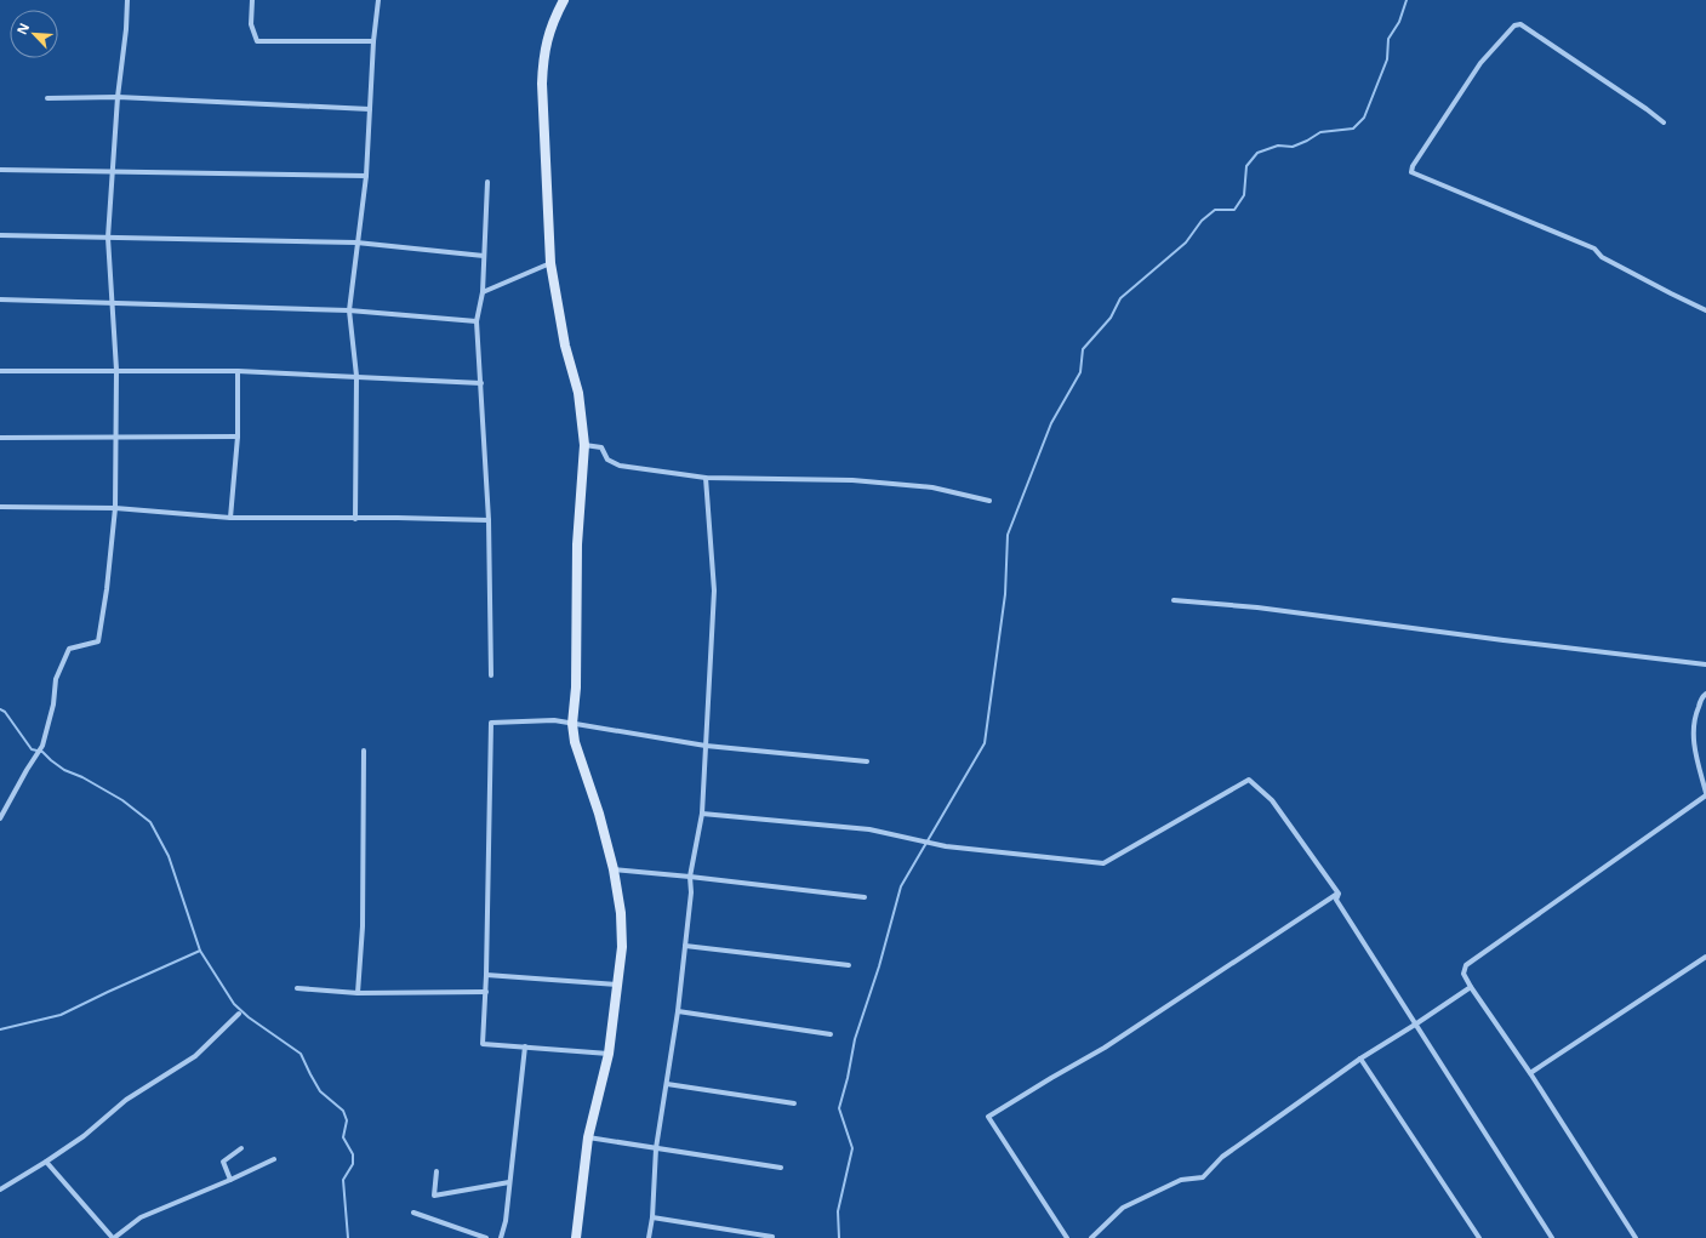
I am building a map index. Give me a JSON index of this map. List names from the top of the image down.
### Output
{
  "north": "top left"
}
